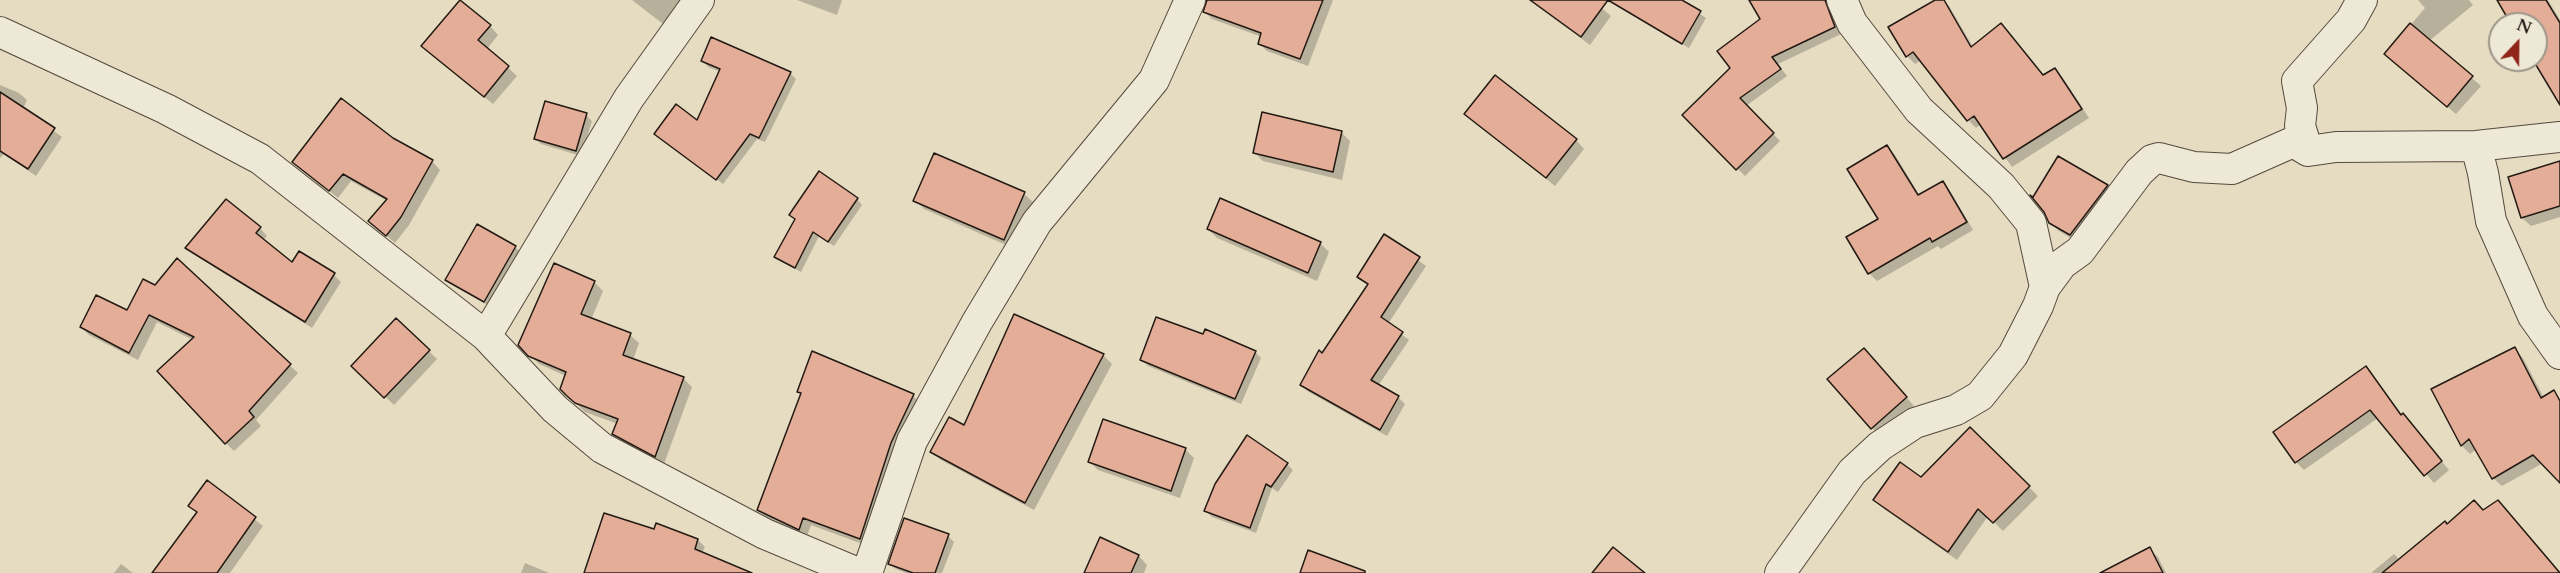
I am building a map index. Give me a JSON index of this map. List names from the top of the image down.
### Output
{
  "north": "top"
}
